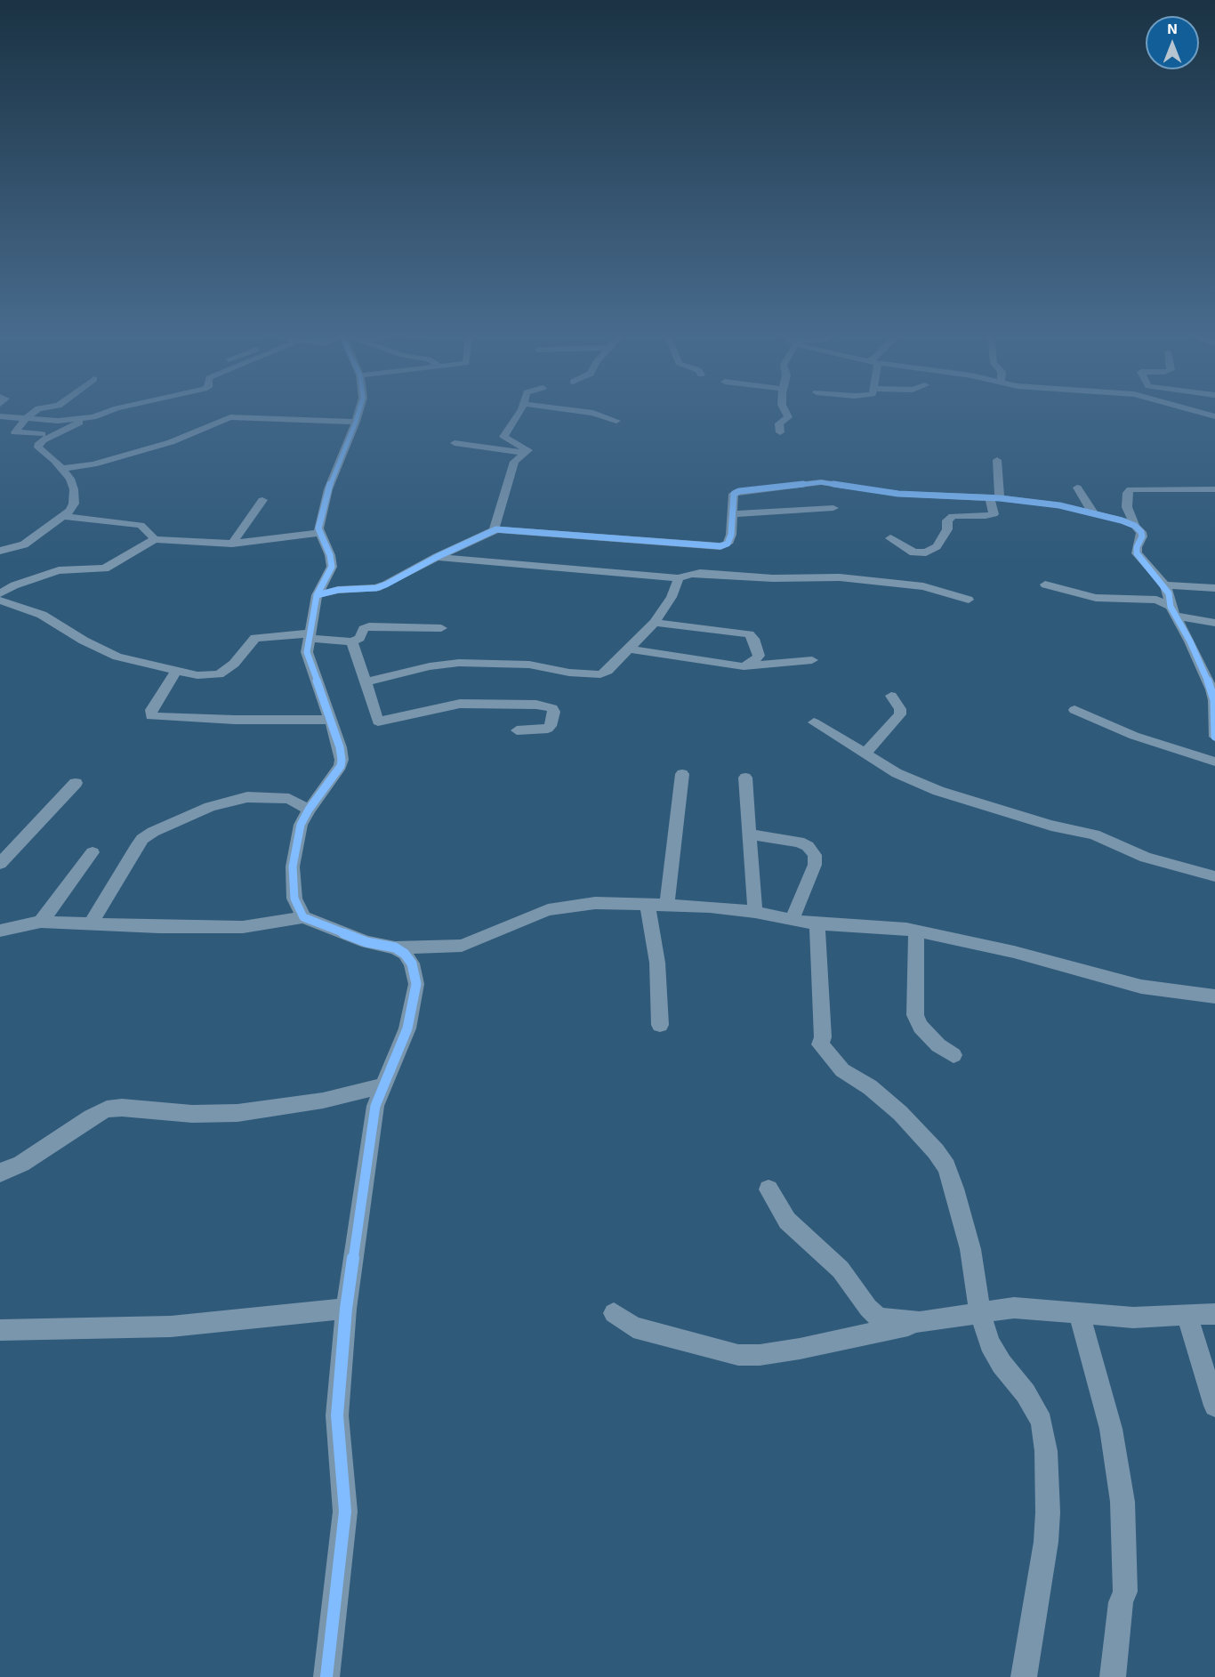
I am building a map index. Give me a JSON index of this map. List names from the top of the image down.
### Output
{
  "north": "top"
}
